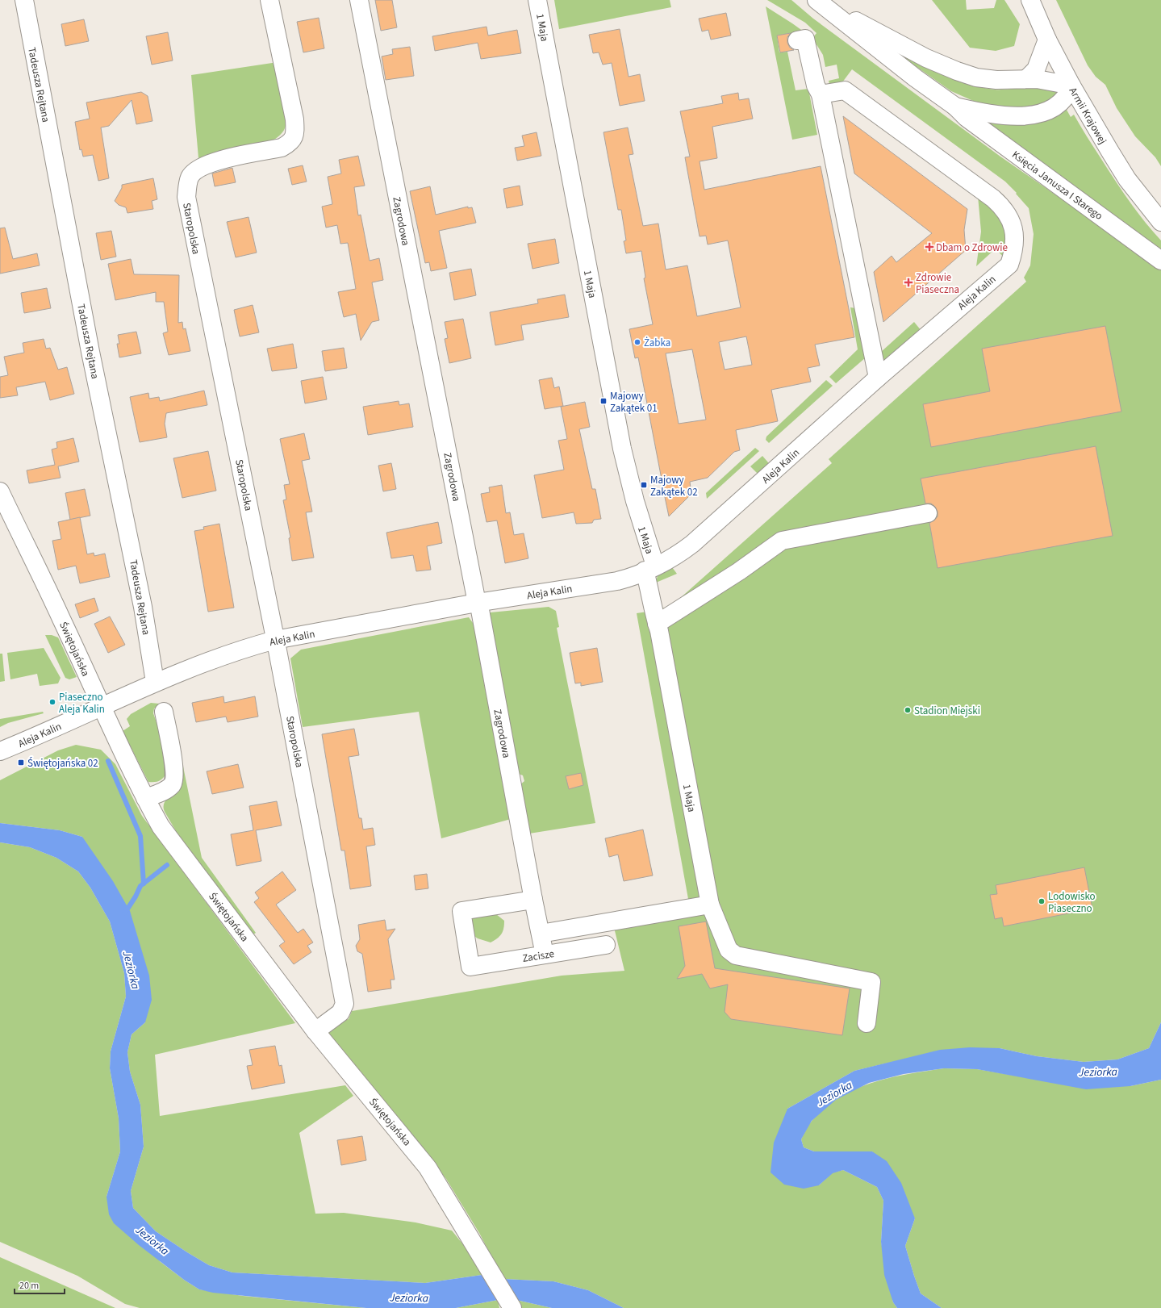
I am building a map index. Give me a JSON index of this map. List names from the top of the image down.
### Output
{
  "streets": {
    "street": [
      "1 Maja",
      "Tadeusza Rejtana",
      "Armii Krajowej",
      "Księcia Janusza I Starego",
      "Zagrodowa",
      "Staropolska",
      "Aleja Kalin",
      "Świętojańska",
      "Zacisze"
    ]
  },
  "crossings": [
    ["1 Maja", "Aleja Kalin"],
    ["Tadeusza Rejtana", "Aleja Kalin"],
    ["Armii Krajowej", "Księcia Janusza I Starego"],
    ["Zagrodowa", "Aleja Kalin"],
    ["Zagrodowa", "Zacisze"],
    ["Staropolska", "Aleja Kalin"],
    ["Staropolska", "Świętojańska"],
    ["Aleja Kalin", "Świętojańska"]
  ],
  "water": ["Jeziorka"],
  "places": {
    "health": ["Dbam o Zdrowie", "Zdrowie Piaseczna"],
    "other": [
      "Żabka",
      "Piaseczno Aleja Kalin",
      "Stadion Miejski",
      "Lodowisko Piaseczno"
    ],
    "transit": ["Majowy Zakątek 01", "Majowy Zakątek 02", "Świętojańska 02"]
  },
  "scale_bar": "20 m"
}
